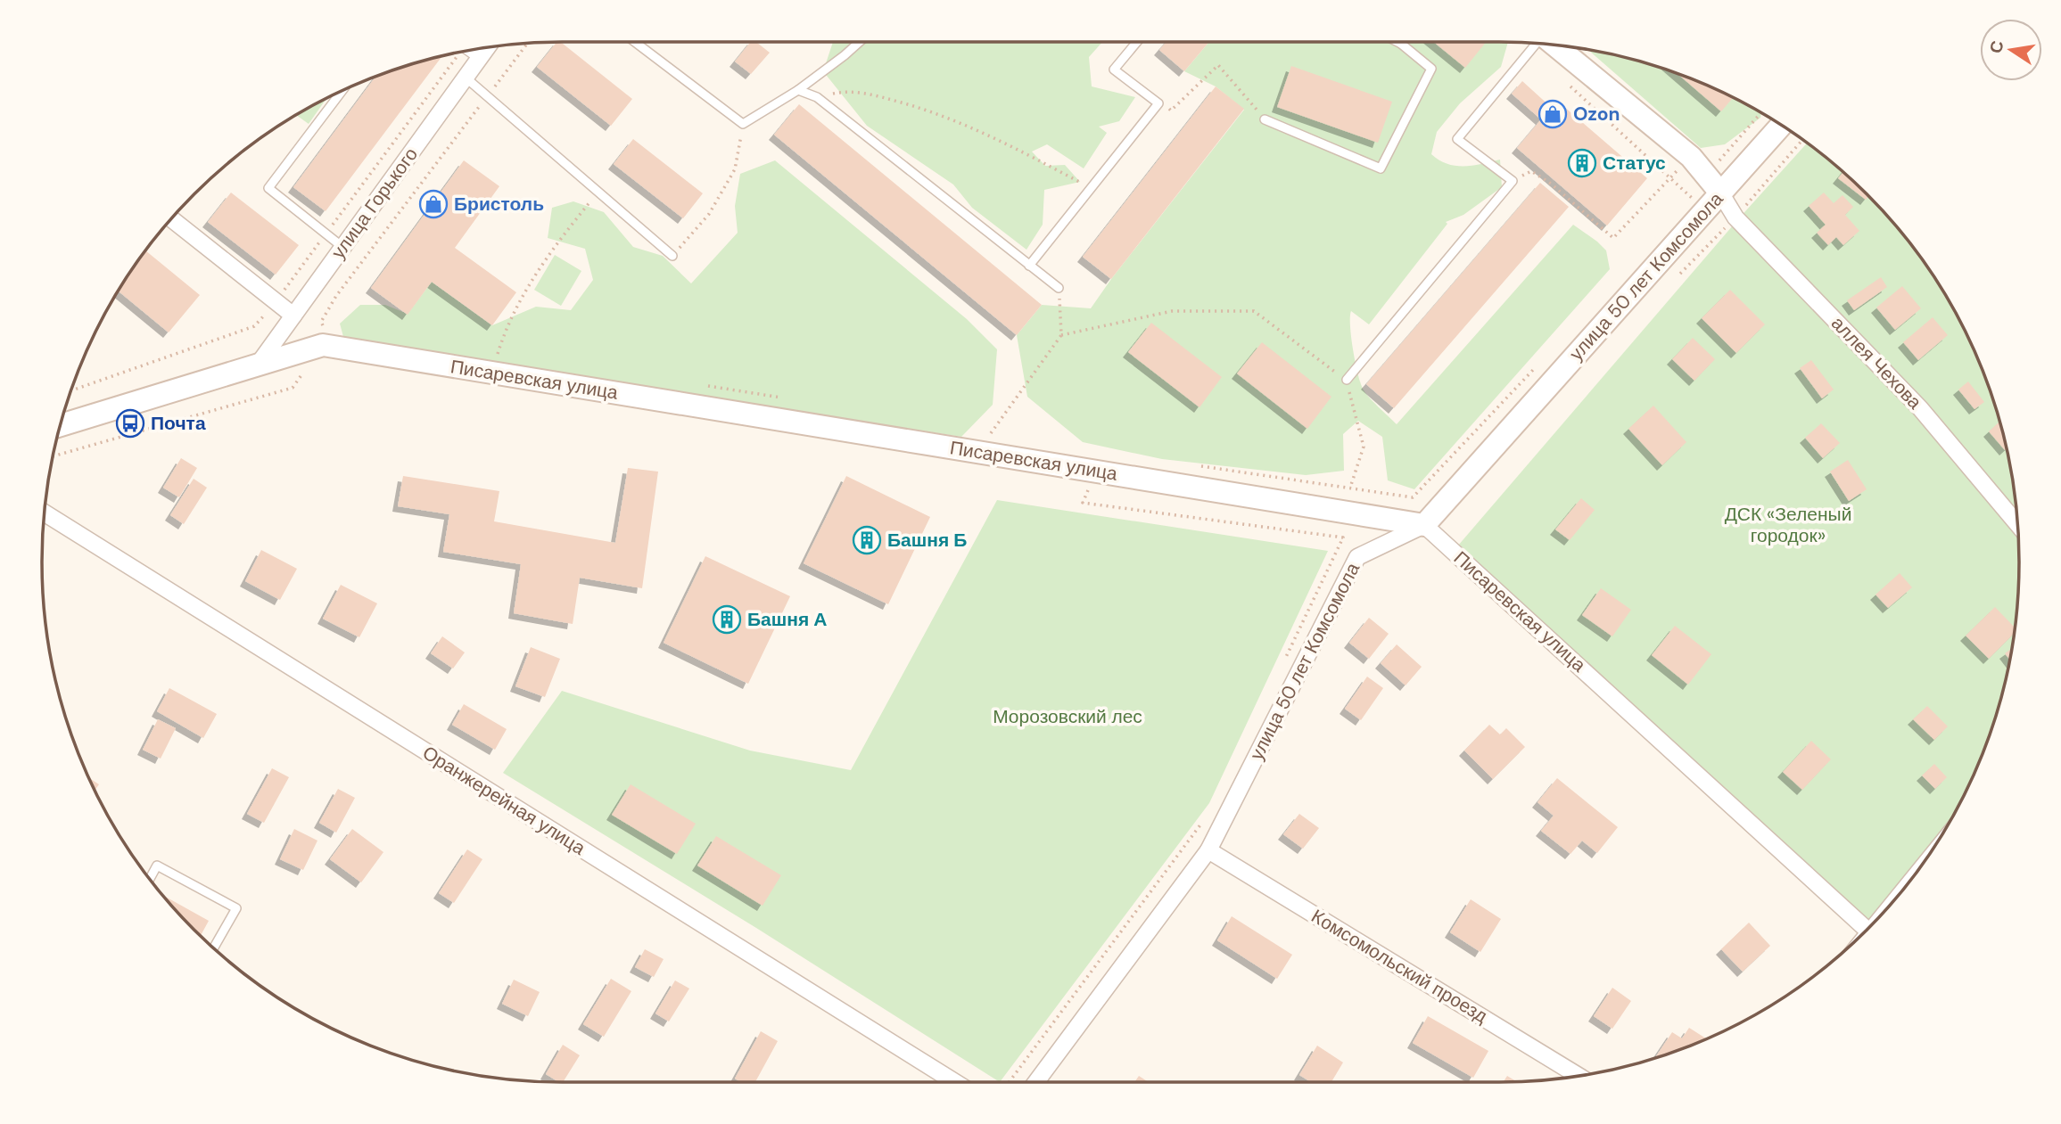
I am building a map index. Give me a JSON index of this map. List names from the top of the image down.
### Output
{
  "streets": {
    "street": [
      "улица Горького",
      "улица 50 лет Комсомола",
      "аллея Чехова",
      "Писаревская улица",
      "Оранжерейная улица",
      "Комсомольский проезд"
    ]
  },
  "crossings": [
    ["улица Горького", "Писаревская улица"],
    ["улица 50 лет Комсомола", "аллея Чехова"],
    ["улица 50 лет Комсомола", "Писаревская улица"],
    ["улица 50 лет Комсомола", "Комсомольский проезд"]
  ],
  "parks": ["ДСК «Зеленый городок»", "Морозовский лес"],
  "places": {
    "shop": ["Ozon", "Бристоль"],
    "building": ["Статус", "Башня Б", "Башня А"],
    "bus stop": ["Почта"]
  },
  "north": "left"
}
